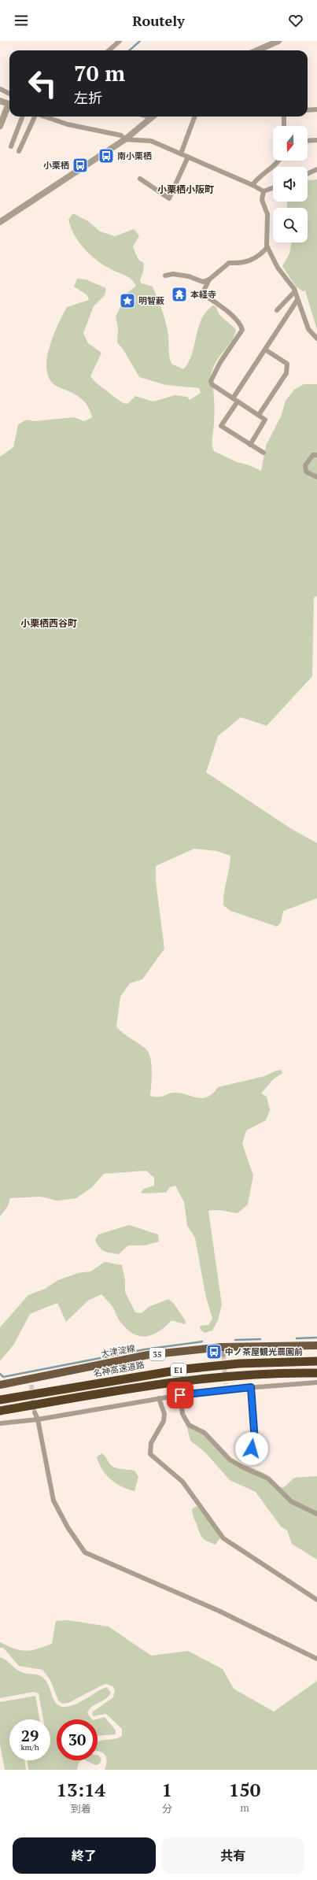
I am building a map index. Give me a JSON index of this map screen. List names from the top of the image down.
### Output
{
  "streets": {
    "highway": ["名神高速道路", "E1"],
    "main road": ["大津淀線", "35"]
  },
  "districts": ["小栗栖小阪町", "小栗栖西谷町"],
  "places": {
    "bus stop": ["南小栗栖", "小栗栖", "中ノ茶屋観光農園前"],
    "temple": ["本経寺"],
    "place": ["明智藪"]
  },
  "north": "bottom",
  "page": {
    "header": "Routely",
    "turn": ["70 m", "左折"],
    "speed": "29 km/h",
    "limit": "30",
    "eta": [
      "13:14",
      "到着",
      "1",
      "分",
      "150",
      "m"
    ],
    "buttons": ["終了", "共有"]
  }
}
